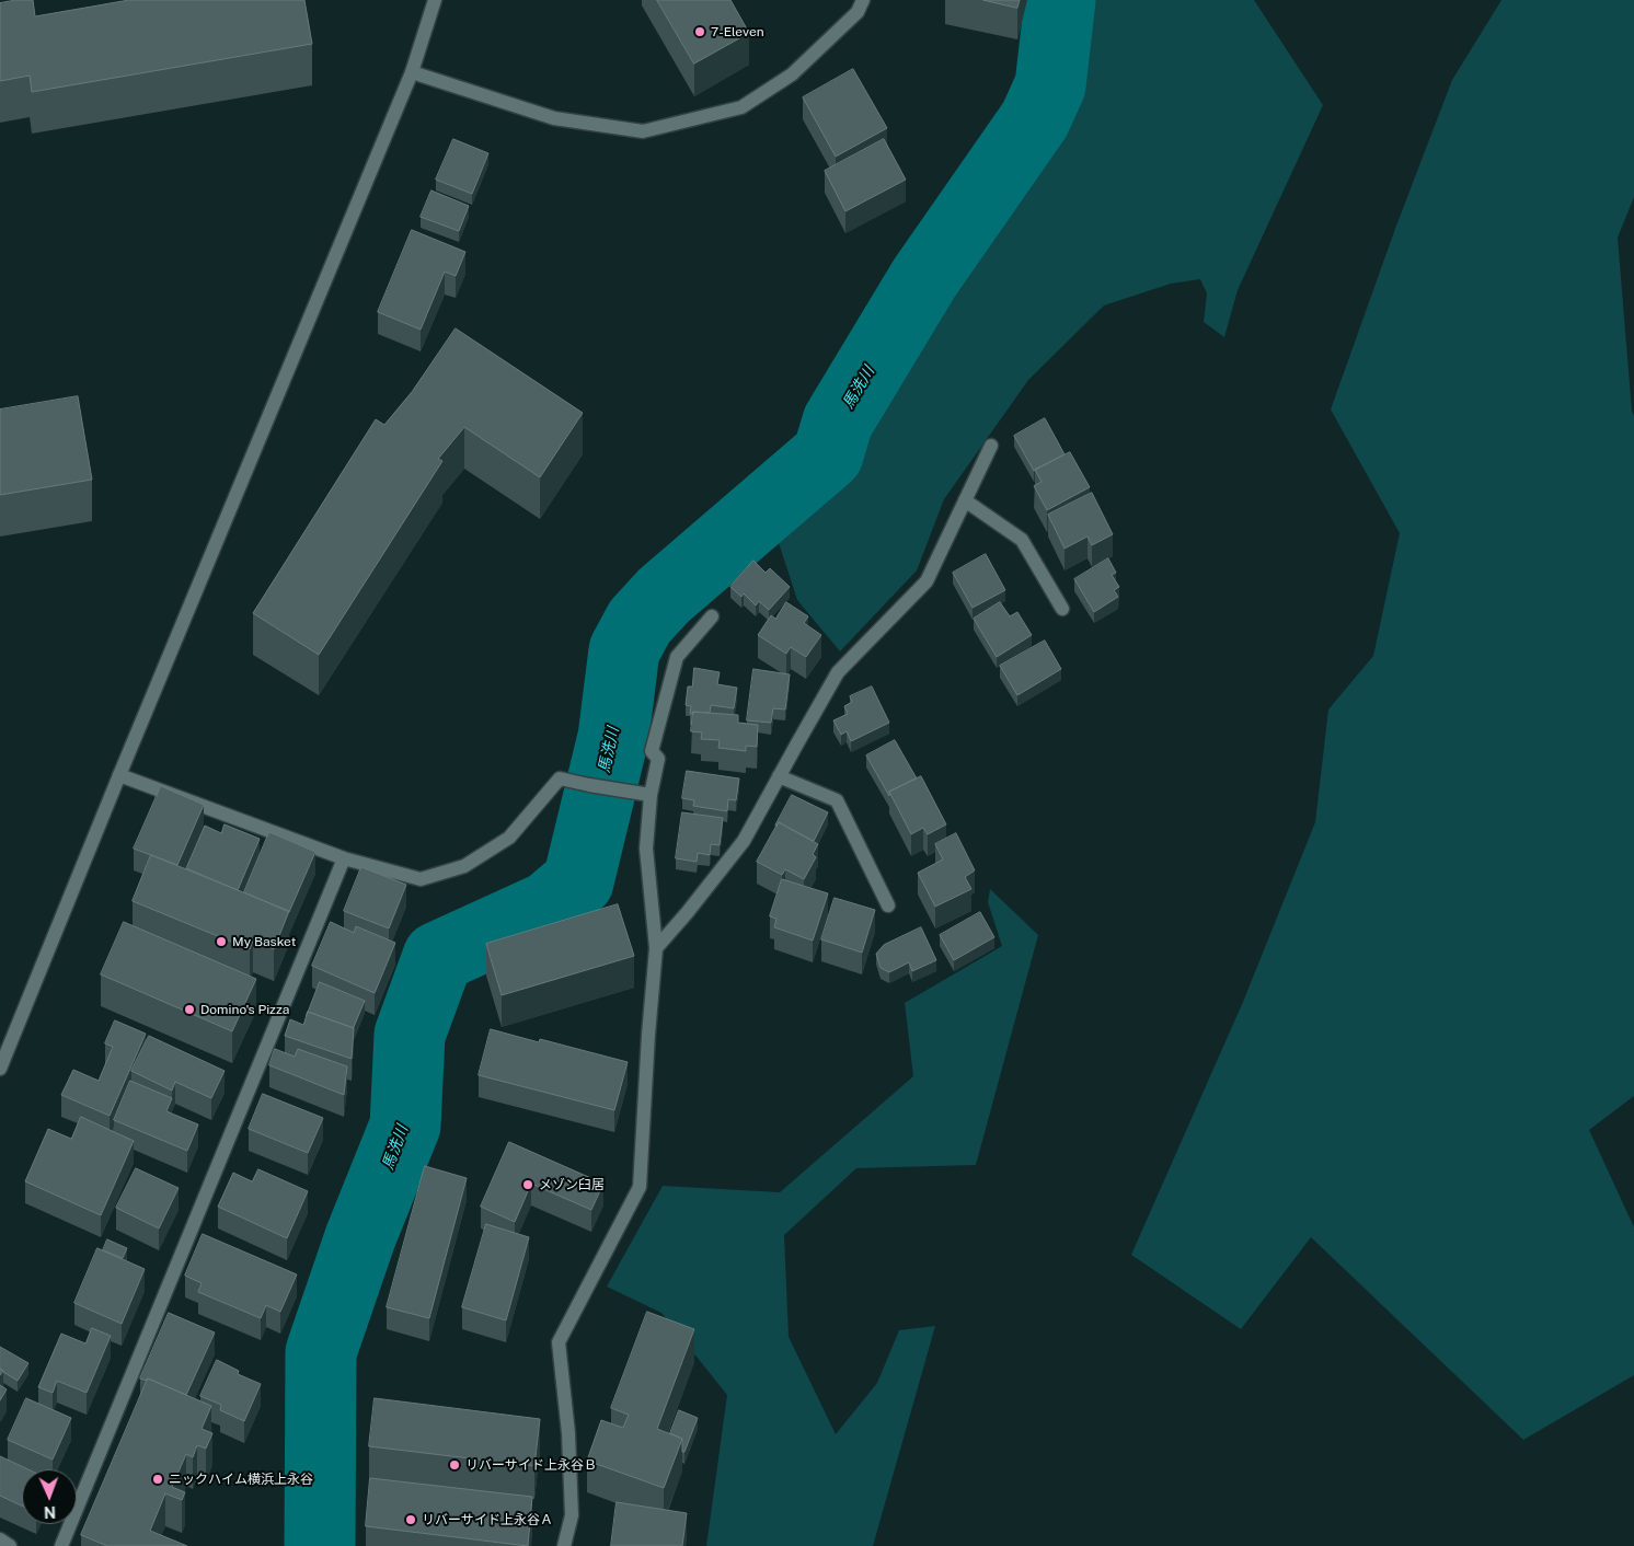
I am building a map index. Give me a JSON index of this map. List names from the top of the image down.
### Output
{
  "water": ["馬洗川"],
  "places": [
    "7-Eleven",
    "My Basket",
    "Domino's Pizza",
    "メゾン臼居",
    "リバーサイド上永谷Ｂ",
    "ニックハイム横浜上永谷",
    "リバーサイド上永谷Ａ"
  ],
  "north": "bottom"
}
